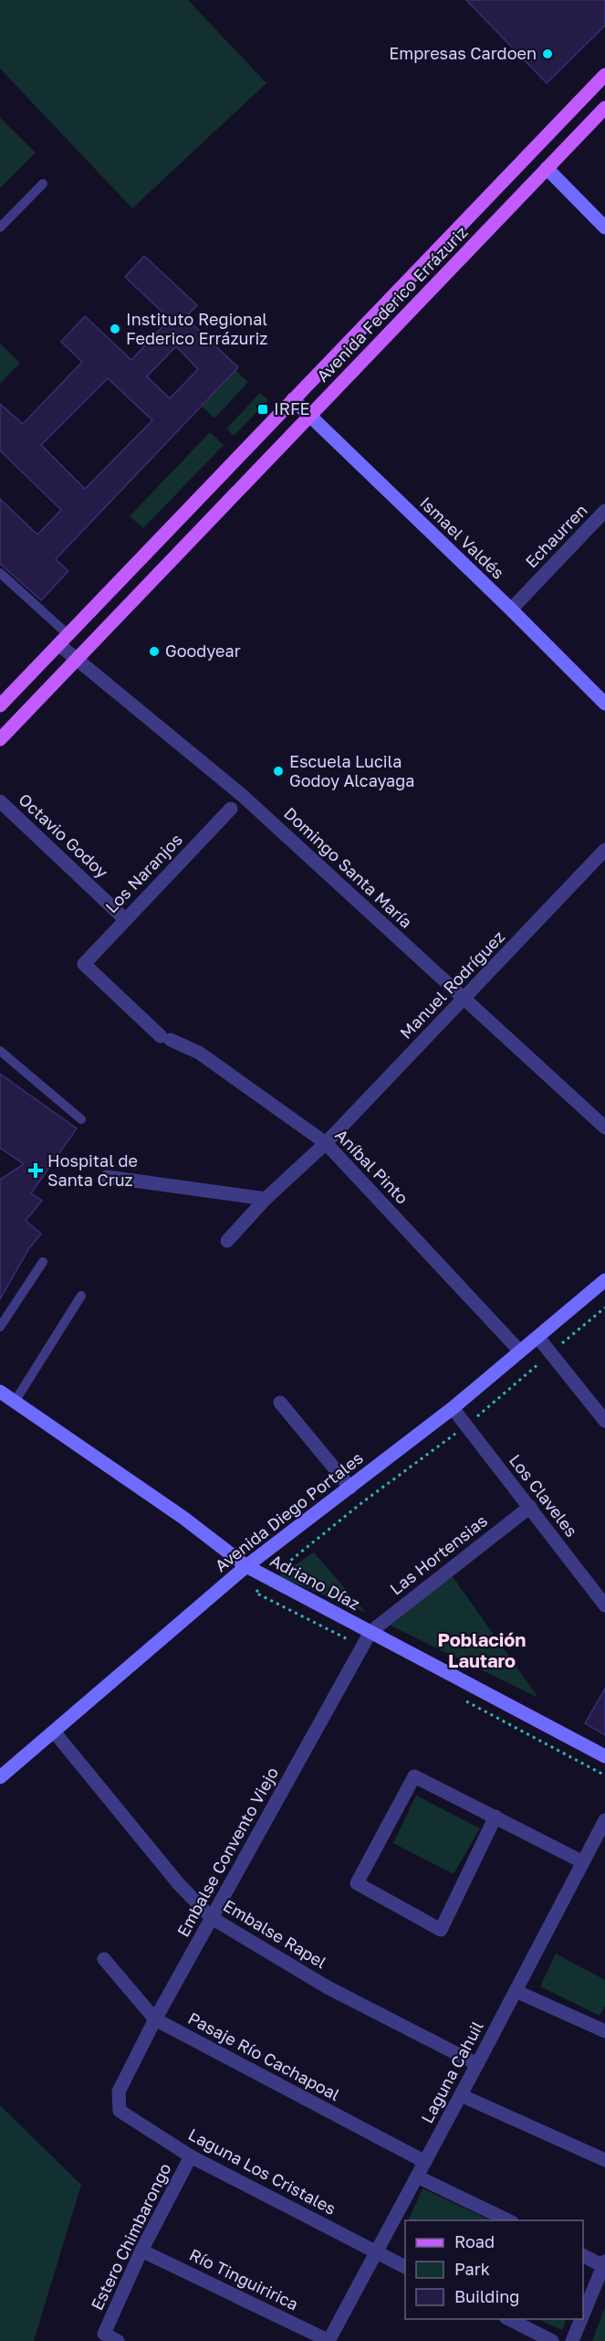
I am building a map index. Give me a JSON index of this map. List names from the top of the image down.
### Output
{
  "streets": {
    "main road": [
      "Avenida Federico Errázuriz",
      "Ismael Valdés",
      "Avenida Diego Portales",
      "Adriano Díaz"
    ],
    "street": [
      "Echaurren",
      "Octavio Godoy",
      "Domingo Santa María",
      "Los Naranjos",
      "Manuel Rodríguez",
      "Aníbal Pinto",
      "Los Claveles",
      "Las Hortensias",
      "Embalse Convento Viejo",
      "Embalse Rapel",
      "Pasaje Río Cachapoal",
      "Laguna Cahuil",
      "Laguna Los Cristales",
      "Estero Chimbarongo",
      "Río Tinguiririca"
    ]
  },
  "crossings": [
    ["Avenida Federico Errázuriz", "Ismael Valdés"],
    ["Avenida Federico Errázuriz", "Domingo Santa María"],
    ["Echaurren", "Ismael Valdés"],
    ["Octavio Godoy", "Los Naranjos"],
    ["Domingo Santa María", "Manuel Rodríguez"],
    ["Los Naranjos", "Aníbal Pinto"],
    ["Manuel Rodríguez", "Aníbal Pinto"],
    ["Aníbal Pinto", "Avenida Diego Portales"],
    ["Los Claveles", "Avenida Diego Portales"],
    ["Los Claveles", "Las Hortensias"],
    ["Avenida Diego Portales", "Adriano Díaz"],
    ["Avenida Diego Portales", "Embalse Rapel"],
    ["Las Hortensias", "Adriano Díaz"],
    ["Las Hortensias", "Embalse Convento Viejo"],
    ["Adriano Díaz", "Embalse Convento Viejo"],
    ["Embalse Convento Viejo", "Embalse Rapel"],
    ["Embalse Convento Viejo", "Pasaje Río Cachapoal"],
    ["Embalse Convento Viejo", "Laguna Los Cristales"],
    ["Embalse Rapel", "Laguna Cahuil"],
    ["Pasaje Río Cachapoal", "Laguna Cahuil"],
    ["Laguna Cahuil", "Laguna Los Cristales"],
    ["Laguna Cahuil", "Río Tinguiririca"],
    ["Laguna Los Cristales", "Estero Chimbarongo"],
    ["Estero Chimbarongo", "Río Tinguiririca"]
  ],
  "districts": ["Población Lautaro"],
  "places": {
    "other": [
      "Empresas Cardoen",
      "Instituto Regional Federico Errázuriz",
      "Goodyear",
      "Escuela Lucila Godoy Alcayaga"
    ],
    "transit": ["IRFE"],
    "health": ["Hospital de Santa Cruz"]
  },
  "legend": ["Road", "Park", "Building"]
}
